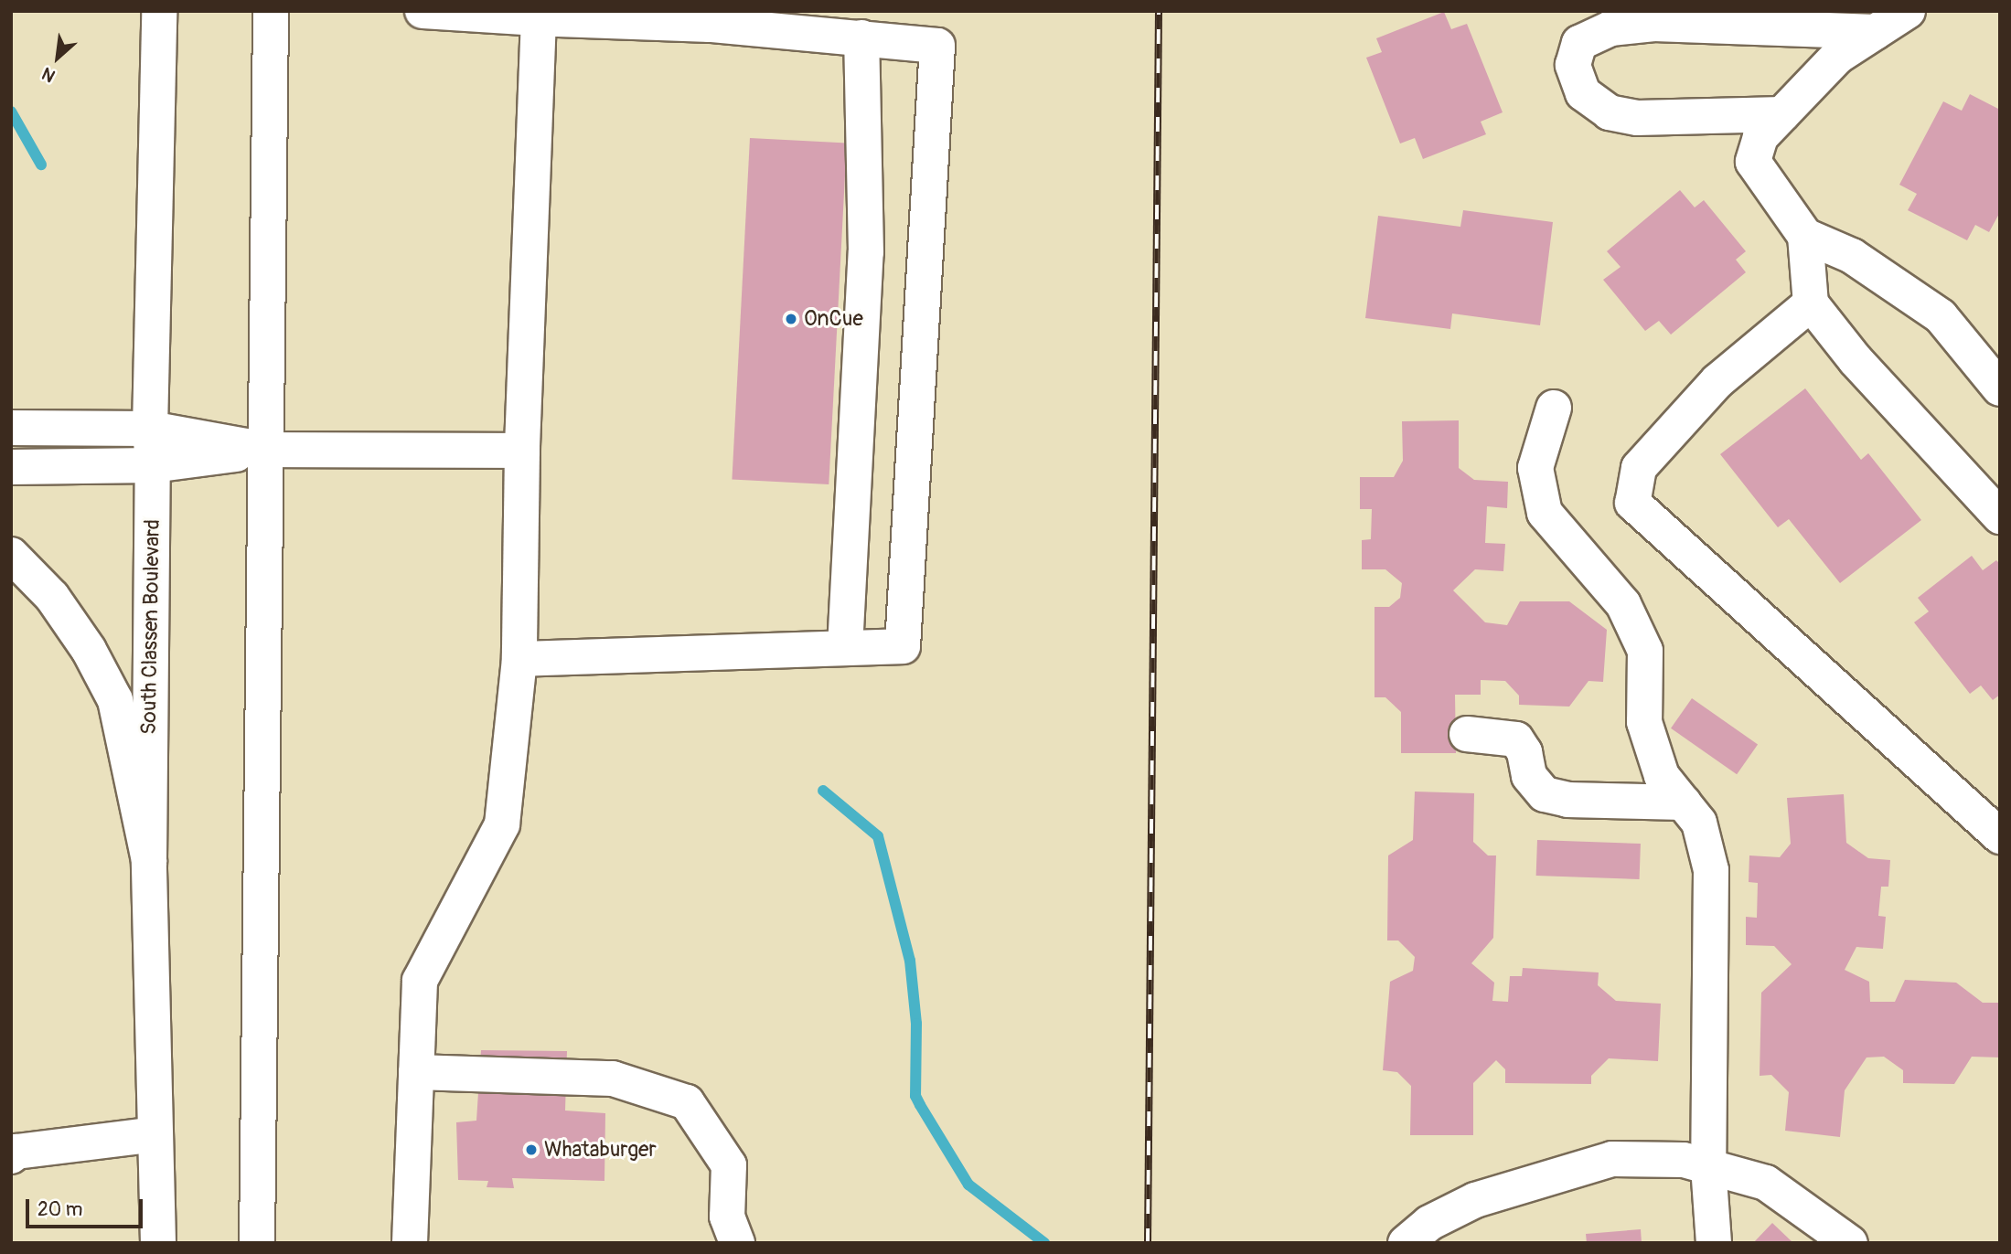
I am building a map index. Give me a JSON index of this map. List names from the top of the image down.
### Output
{
  "streets": {
    "main road": ["South Classen Boulevard"]
  },
  "places": ["OnCue", "Whataburger"],
  "scale_bar": "20 m",
  "north": "bottom left"
}
